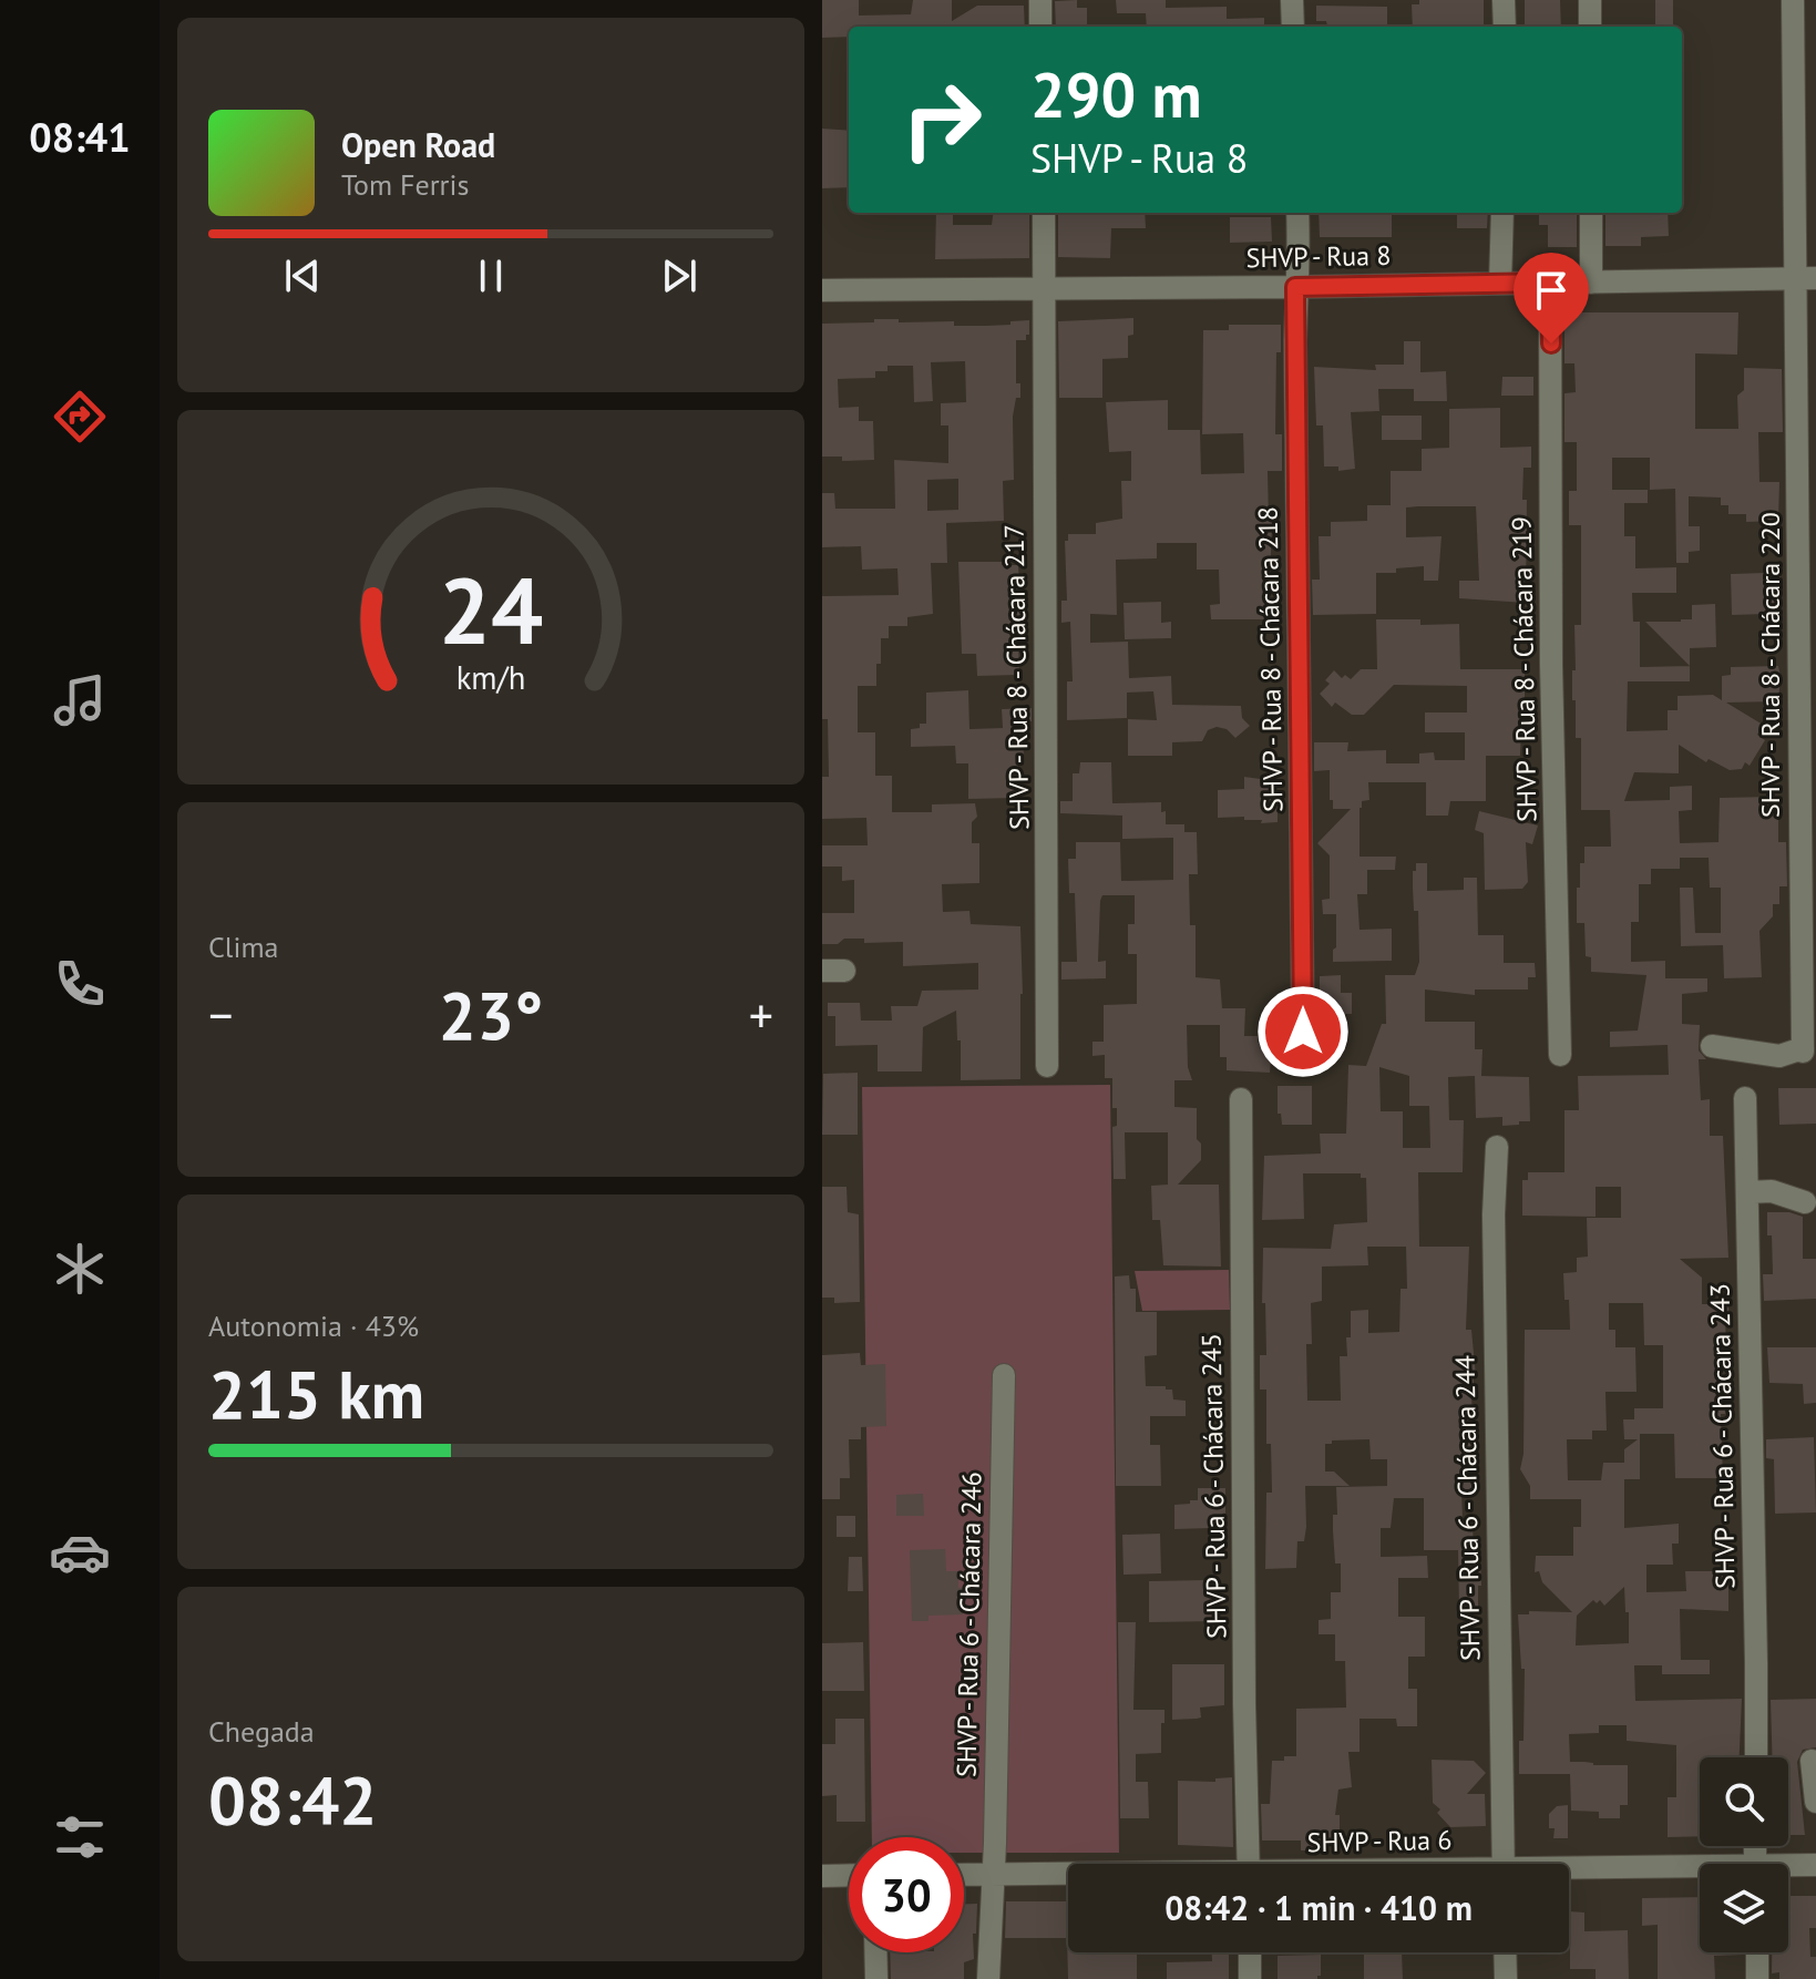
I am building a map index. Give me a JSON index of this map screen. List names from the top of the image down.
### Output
{
  "streets": {
    "street": [
      "SHVP - Rua 8",
      "SHVP - Rua 8 - Chácara 218",
      "SHVP - Rua 8 - Chácara 220",
      "SHVP - Rua 8 - Chácara 219",
      "SHVP - Rua 8 - Chácara 217",
      "SHVP - Rua 6 - Chácara 243",
      "SHVP - Rua 6 - Chácara 245",
      "SHVP - Rua 6 - Chácara 244",
      "SHVP - Rua 6 - Chácara 246",
      "SHVP - Rua 6"
    ]
  },
  "crossings": [
    ["SHVP - Rua 8", "SHVP - Rua 8 - Chácara 218"],
    ["SHVP - Rua 8", "SHVP - Rua 8 - Chácara 220"],
    ["SHVP - Rua 8", "SHVP - Rua 8 - Chácara 219"],
    ["SHVP - Rua 8", "SHVP - Rua 8 - Chácara 217"],
    ["SHVP - Rua 6 - Chácara 246", "SHVP - Rua 6"]
  ],
  "page": {
    "tabs": "08:41",
    "turn": ["290 m", "SHVP - Rua 8"],
    "song": ["Open Road", "Tom Ferris"],
    "tile": [
      "Clima",
      ["Autonomia · 43%", "215 km"],
      ["Chegada", "08:42"]
    ],
    "heat": ["−", "23°", "+"],
    "limit": "30",
    "trip": "08:42 · 1 min · 410 m",
    "gauge": ["24", "km/h"]
  }
}
